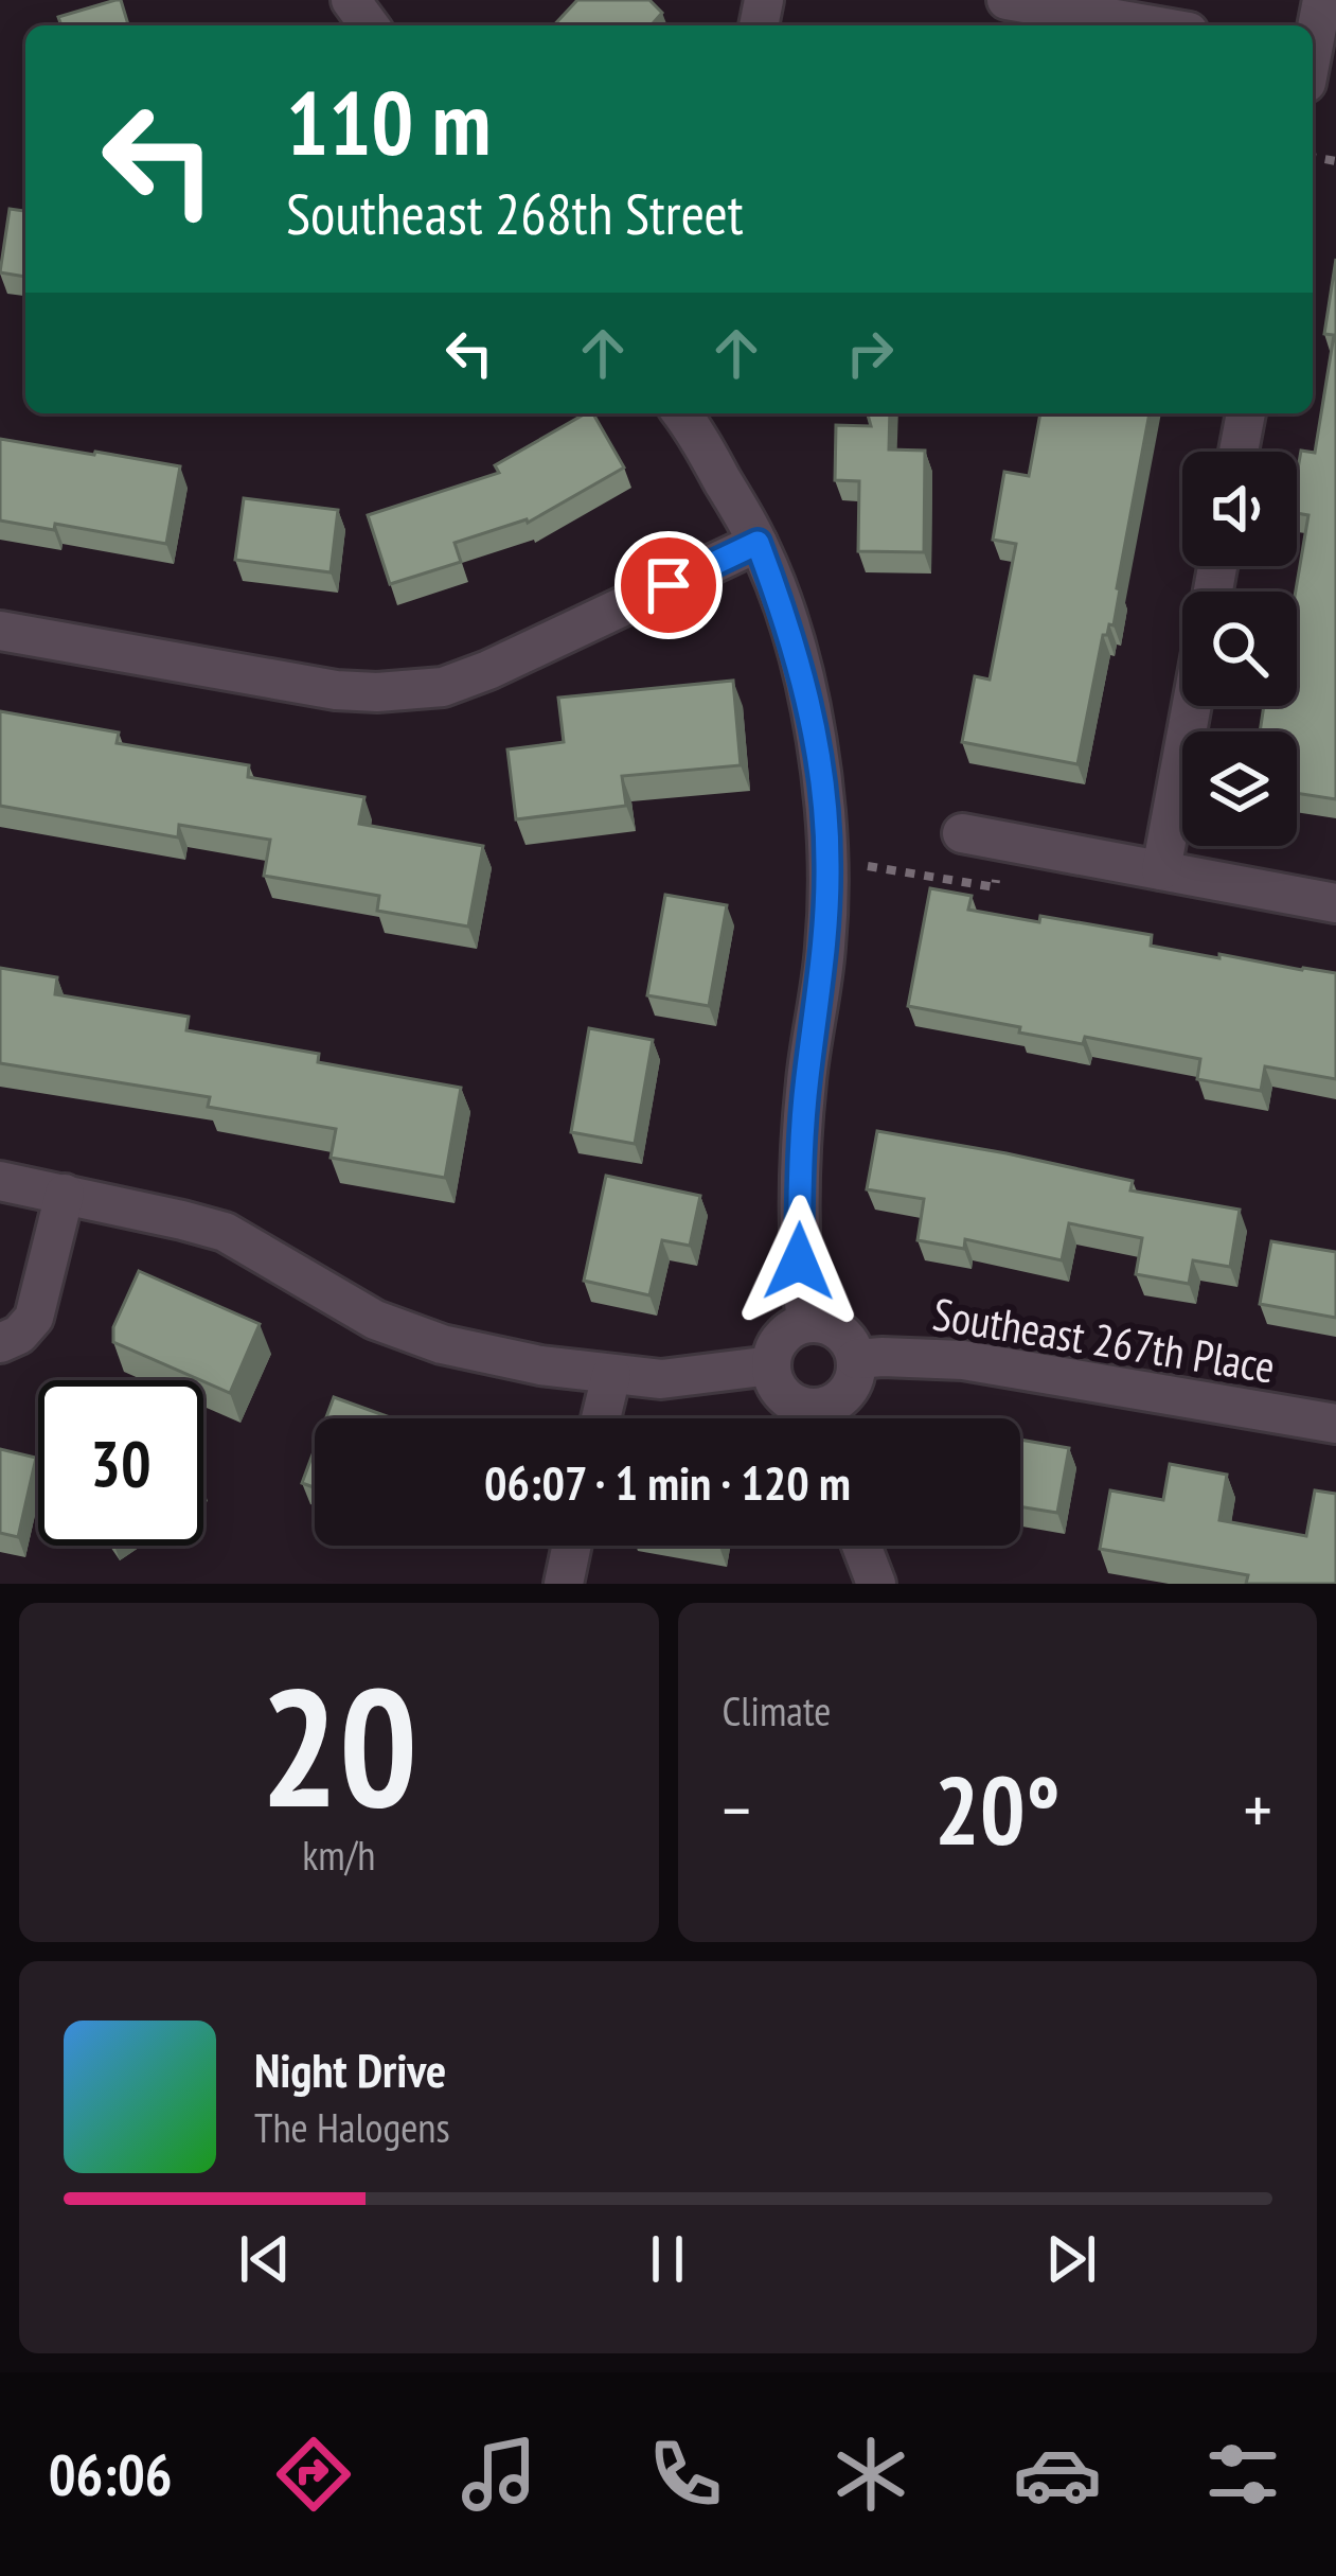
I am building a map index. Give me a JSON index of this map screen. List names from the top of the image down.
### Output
{
  "streets": {
    "street": ["Southeast 267th Place"]
  },
  "page": {
    "turn": ["110 m", "Southeast 268th Street"],
    "limit": "30",
    "trip": "06:07 · 1 min · 120 m",
    "tile": [
      ["20", "km/h"],
      "Climate"
    ],
    "heat": ["−", "20°", "+"],
    "song": ["Night Drive", "The Halogens"],
    "tabs": "06:06"
  }
}
